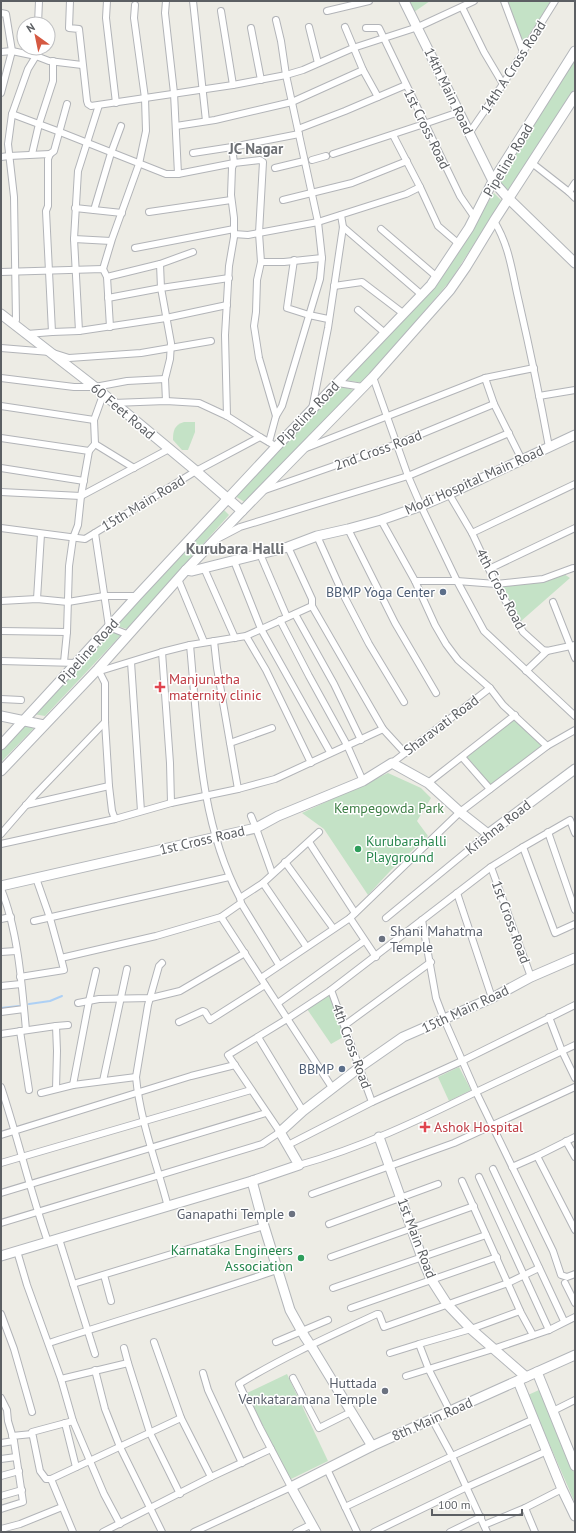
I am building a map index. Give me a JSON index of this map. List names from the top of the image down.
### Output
{
  "streets": {
    "street": [
      "14th A Cross Road",
      "14th Main Road",
      "1st Cross Road",
      "Pipeline Road",
      "60 Feet Road",
      "2nd Cross Road",
      "Modi Hospital Main Road",
      "15th Main Road",
      "4th Cross Road",
      "Sharavati Road",
      "Krishna Road",
      "1st Main Road",
      "8th Main Road"
    ]
  },
  "crossings": [
    ["14th A Cross Road", "14th Main Road"],
    ["14th Main Road", "Pipeline Road"],
    ["1st Cross Road", "Pipeline Road"],
    ["1st Cross Road", "15th Main Road"],
    ["1st Cross Road", "Sharavati Road"],
    ["Pipeline Road", "60 Feet Road"],
    ["Pipeline Road", "2nd Cross Road"],
    ["Pipeline Road", "Modi Hospital Main Road"],
    ["60 Feet Road", "15th Main Road"],
    ["Modi Hospital Main Road", "4th Cross Road"],
    ["15th Main Road", "4th Cross Road"],
    ["1st Main Road", "8th Main Road"]
  ],
  "districts": ["JC Nagar", "Kurubara Halli"],
  "parks": ["Kempegowda Park"],
  "places": {
    "other": [
      "BBMP Yoga Center",
      "Kurubarahalli Playground",
      "Shani Mahatma Temple",
      "BBMP",
      "Ganapathi Temple",
      "Karnataka Engineers Association",
      "Huttada Venkataramana Temple"
    ],
    "health": ["Manjunatha maternity clinic", "Ashok Hospital"]
  },
  "scale_bar": "100 m",
  "north": "top left"
}
